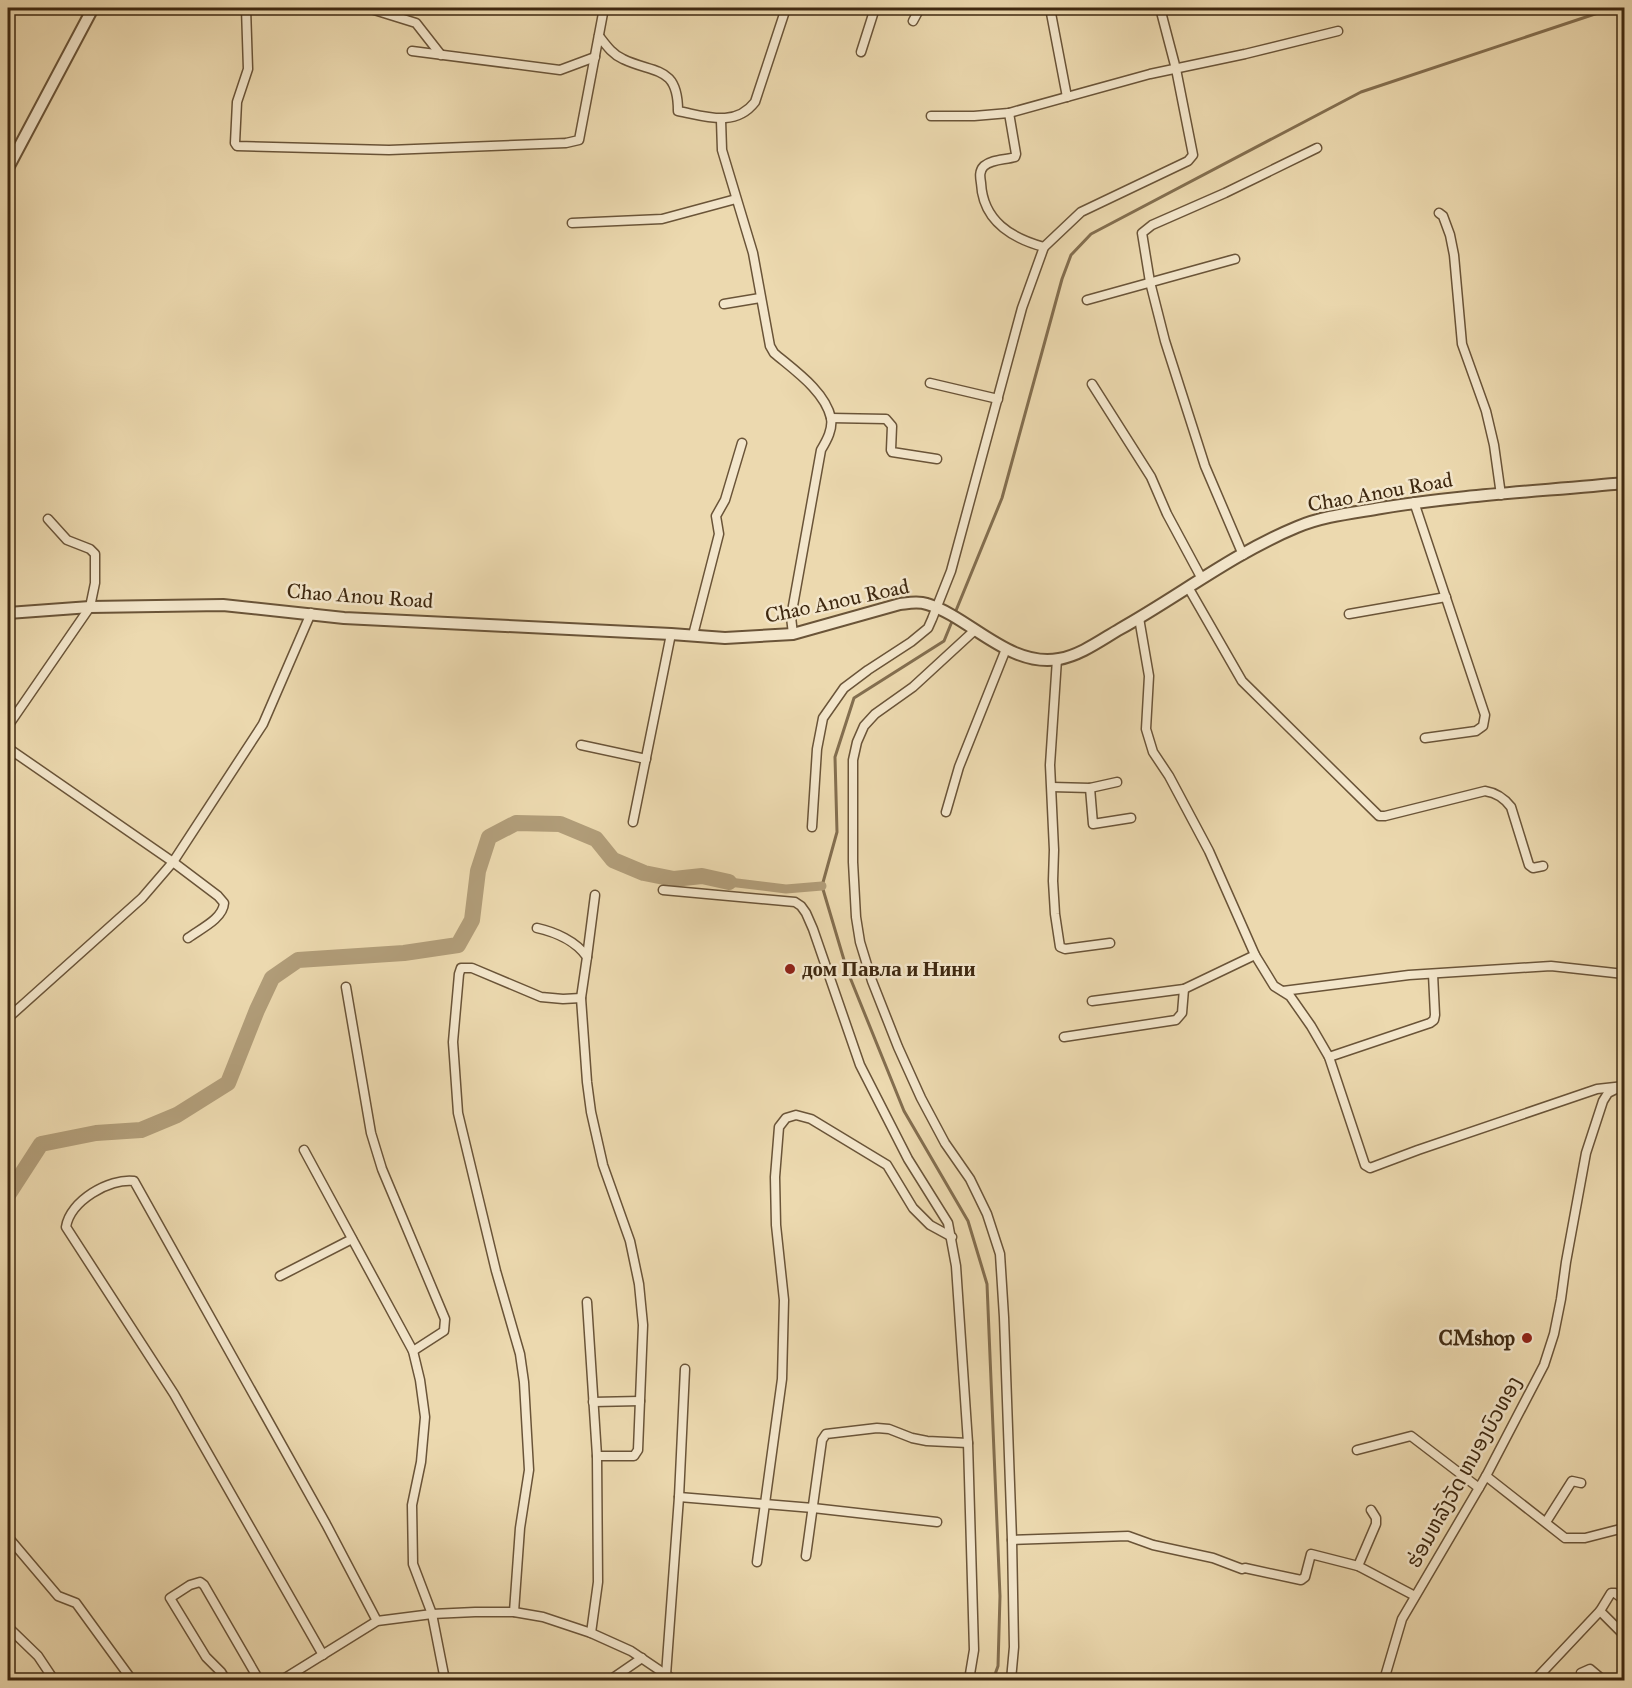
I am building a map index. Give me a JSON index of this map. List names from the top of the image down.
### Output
{
  "streets": {
    "street": ["Chao Anou Road", "ຮ່ອມຫລັງວັດ ຫນອງບົວທອງ"]
  },
  "places": ["дом Павла и Нини", "CMshop"]
}
